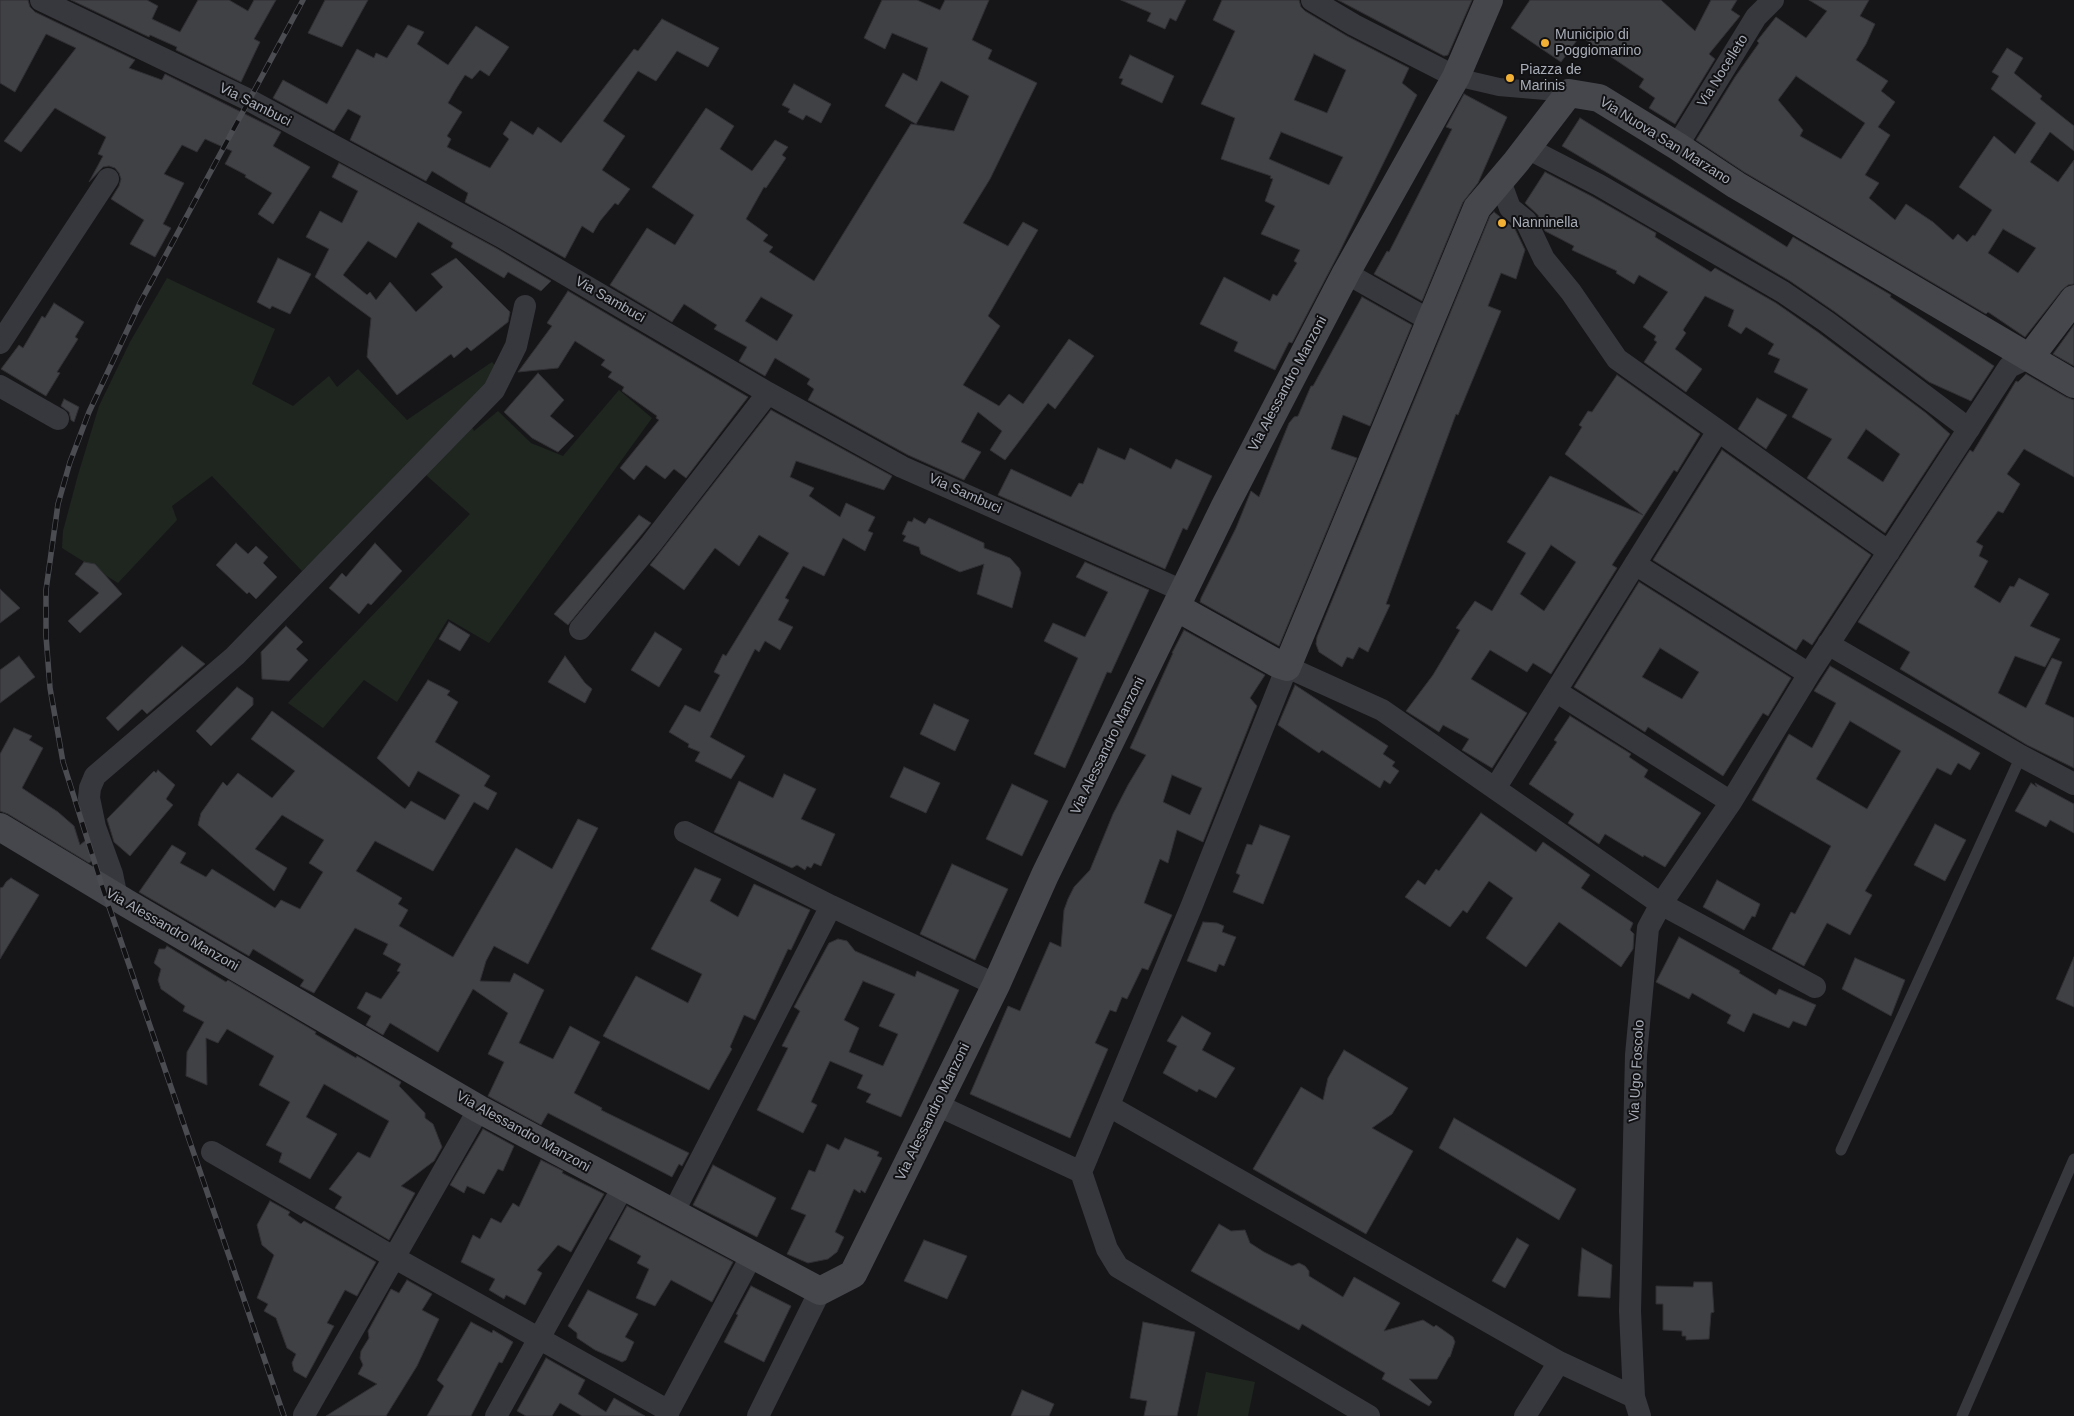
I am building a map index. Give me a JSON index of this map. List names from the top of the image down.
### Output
{
  "streets": {
    "main road": ["Via Nuova San Marzano", "Via Alessandro Manzoni"],
    "street": ["Via Nocelleto", "Via Sambuci", "Via Ugo Foscolo"]
  },
  "crossings": [
    ["Via Nocelleto", "Via Nuova San Marzano"],
    ["Via Sambuci", "Via Alessandro Manzoni"],
    ["Via Nuova San Marzano", "Via Ugo Foscolo"]
  ],
  "places": ["Municipio di Poggiomarino", "Piazza de Marinis", "Nanninella"]
}
